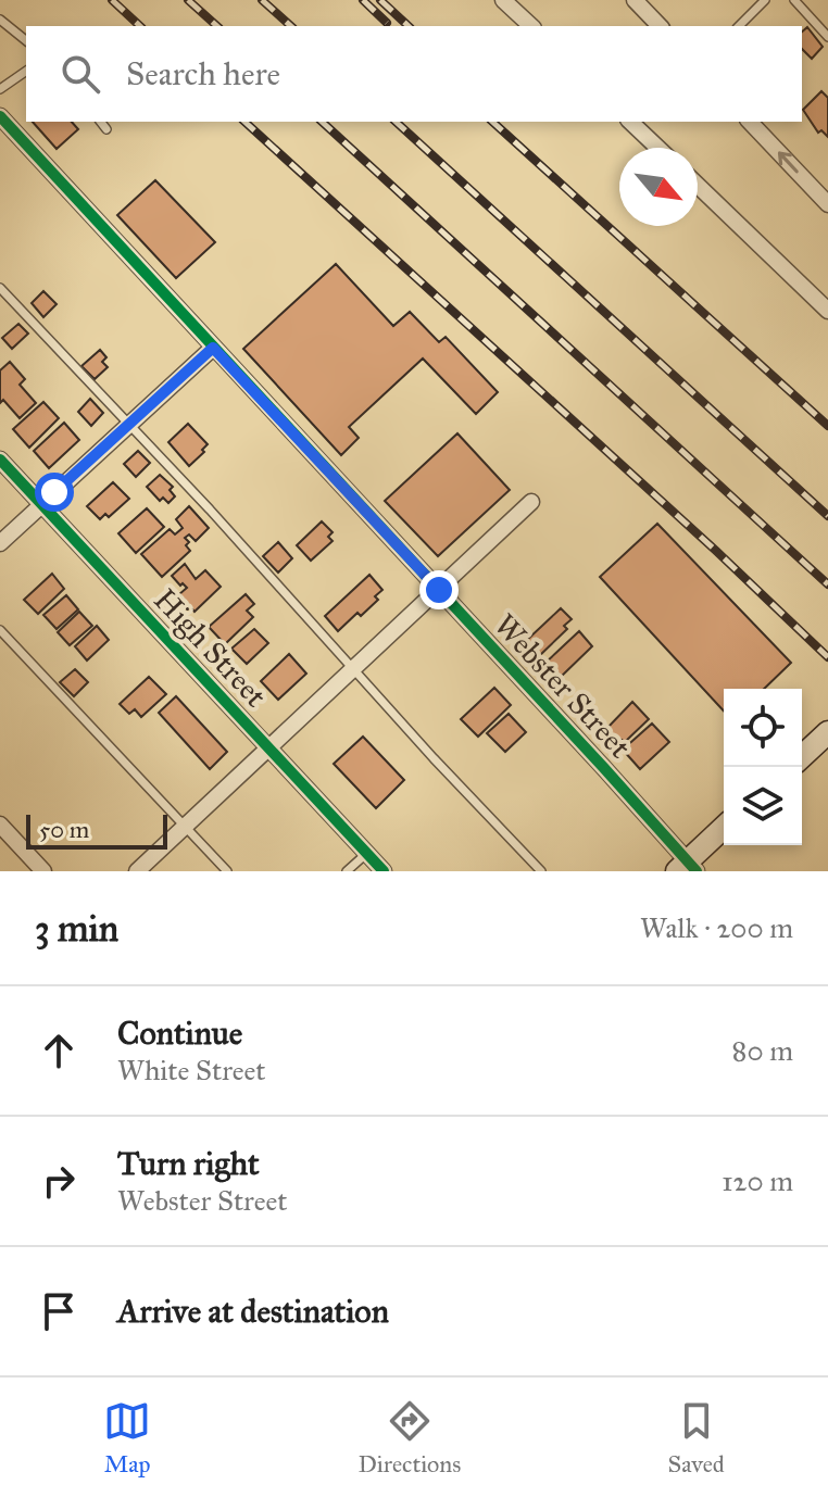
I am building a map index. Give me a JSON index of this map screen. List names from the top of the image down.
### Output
{
  "streets": {
    "street": ["High Street", "Webster Street"]
  },
  "scale_bar": "50 m",
  "north": "bottom right",
  "page": {
    "search": "Search here",
    "scale": "50 m",
    "heading": ["3 min", "Walk · 200 m"],
    "list": [
      ["Continue", "White Street", "80 m"],
      ["Turn right", "Webster Street", "120 m"],
      "Arrive at destination"
    ],
    "nav": ["Map", "Directions", "Saved"]
  }
}
